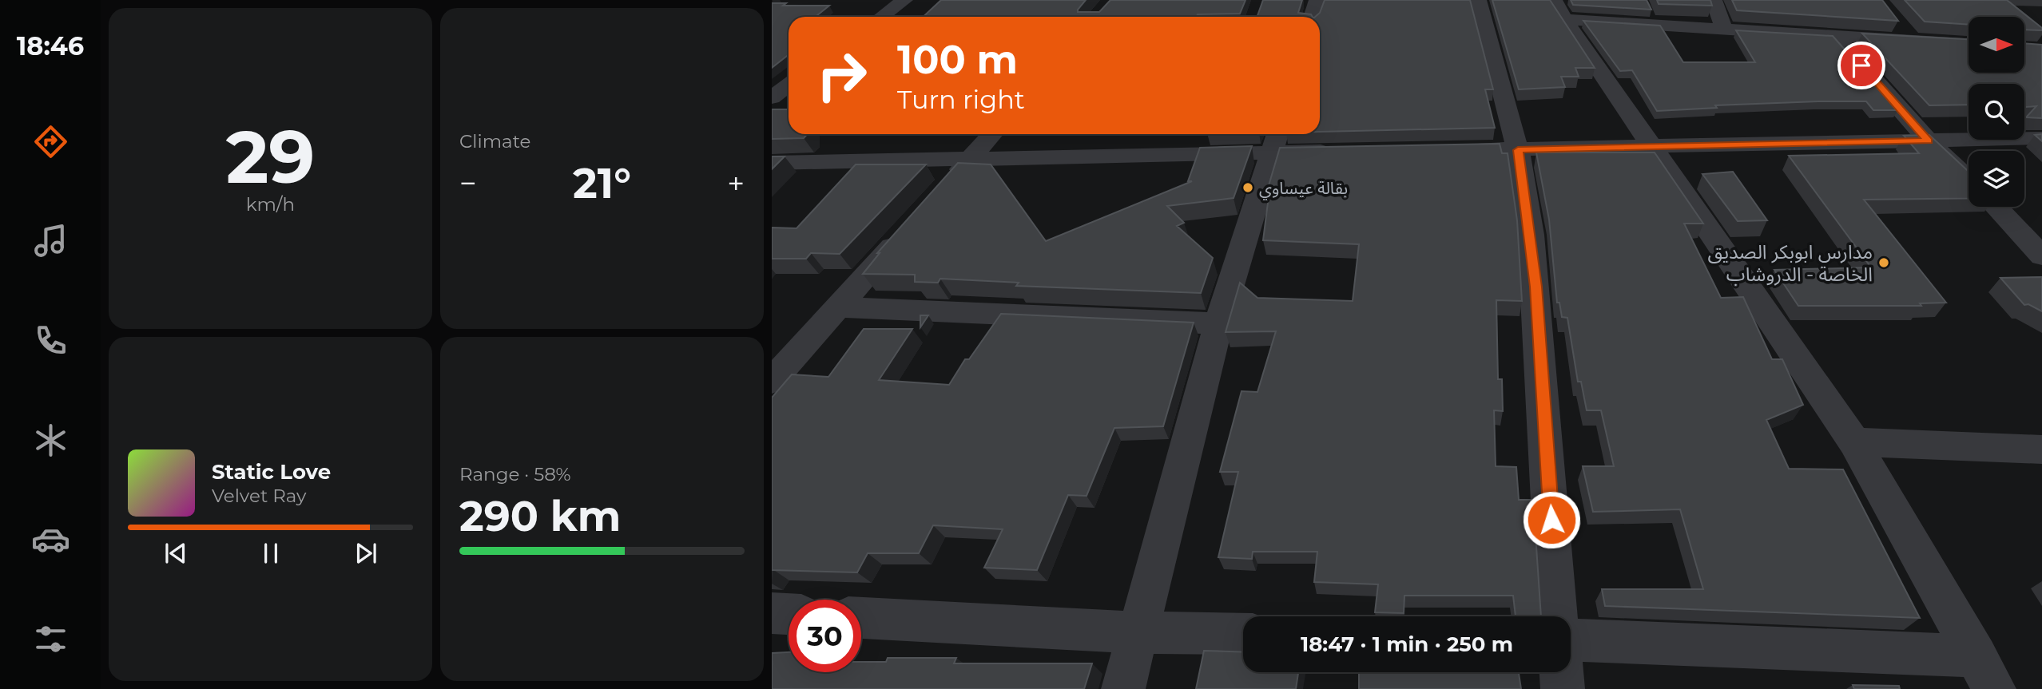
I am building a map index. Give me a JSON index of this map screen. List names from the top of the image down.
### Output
{
  "places": ["بقالة عيساوي", "مدارس ابوبكر الصديق الخاصة - الدروشاب"],
  "north": "right",
  "page": {
    "tabs": "18:46",
    "tile": [
      ["29", "km/h"],
      "Climate",
      ["Range · 58%", "290 km"]
    ],
    "turn": ["100 m", "Turn right"],
    "heat": ["−", "21°", "+"],
    "song": ["Static Love", "Velvet Ray"],
    "limit": "30",
    "trip": "18:47 · 1 min · 250 m"
  }
}
